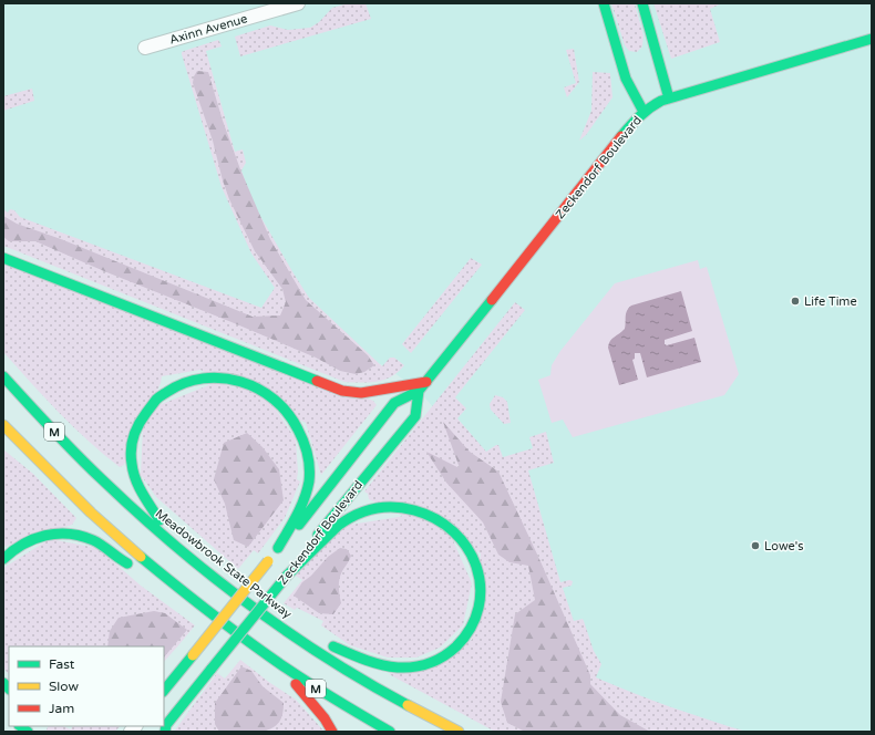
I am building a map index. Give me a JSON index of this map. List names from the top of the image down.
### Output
{
  "streets": {
    "main road": ["Zeckendorf Boulevard", "M", "Meadowbrook State Parkway"],
    "street": ["Axinn Avenue"]
  },
  "places": ["Life Time", "Lowe's"],
  "legend": ["Fast", "Slow", "Jam"]
}
